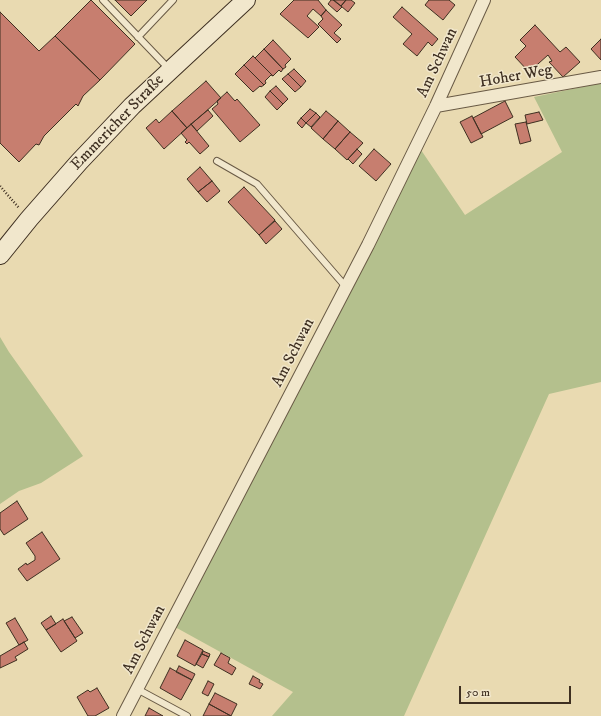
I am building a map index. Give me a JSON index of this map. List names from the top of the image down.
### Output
{
  "streets": {
    "main road": ["Emmericher Straße"],
    "street": ["Am Schwan", "Hoher Weg"]
  },
  "crossings": [
    ["Am Schwan", "Hoher Weg"]
  ],
  "scale_bar": "50 m"
}
